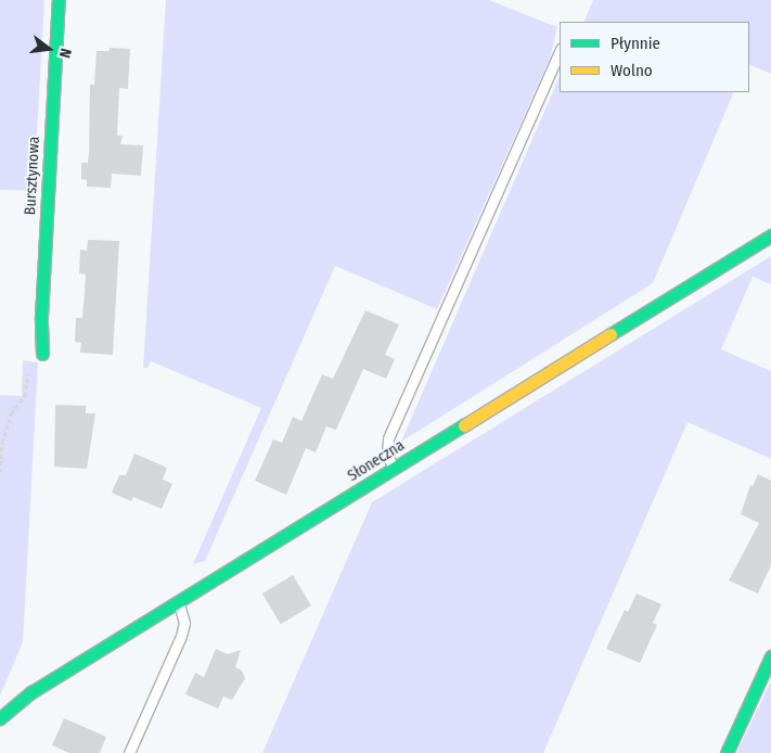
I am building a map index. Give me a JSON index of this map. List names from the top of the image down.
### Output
{
  "streets": {
    "street": ["Bursztynowa", "Słoneczna"]
  },
  "legend": ["Płynnie", "Wolno"],
  "north": "right"
}
